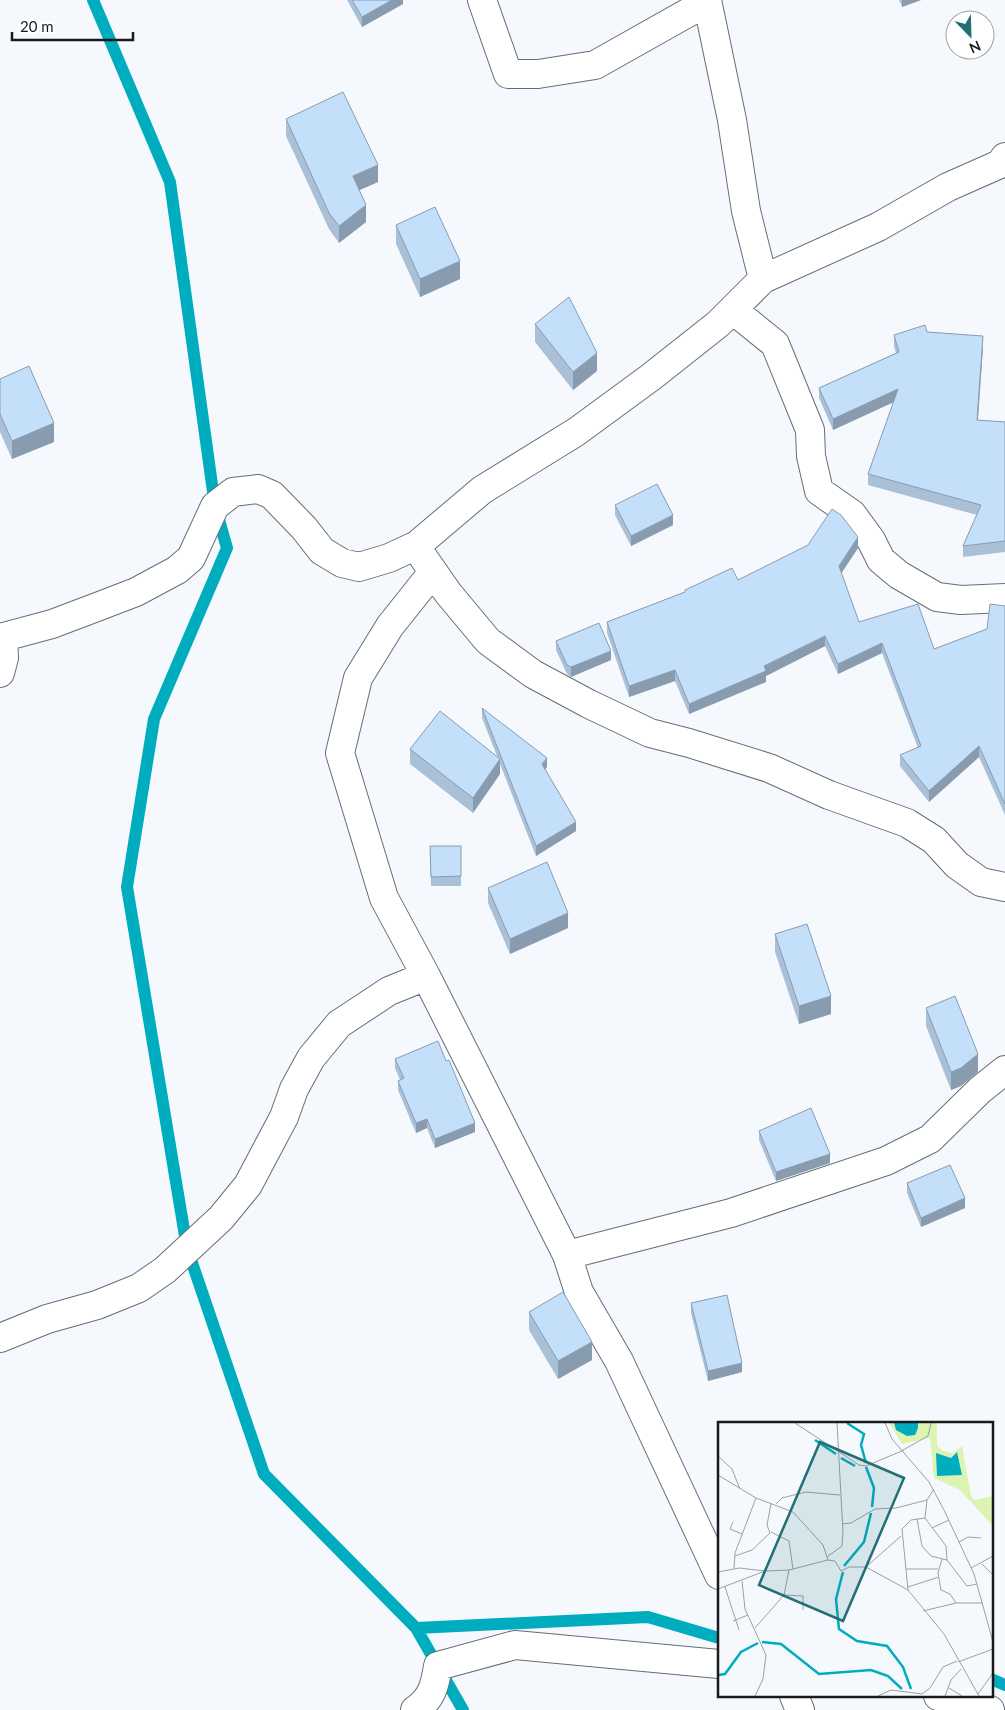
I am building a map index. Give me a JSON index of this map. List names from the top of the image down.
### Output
{
  "scale_bar": "20 m",
  "north": "bottom right"
}
